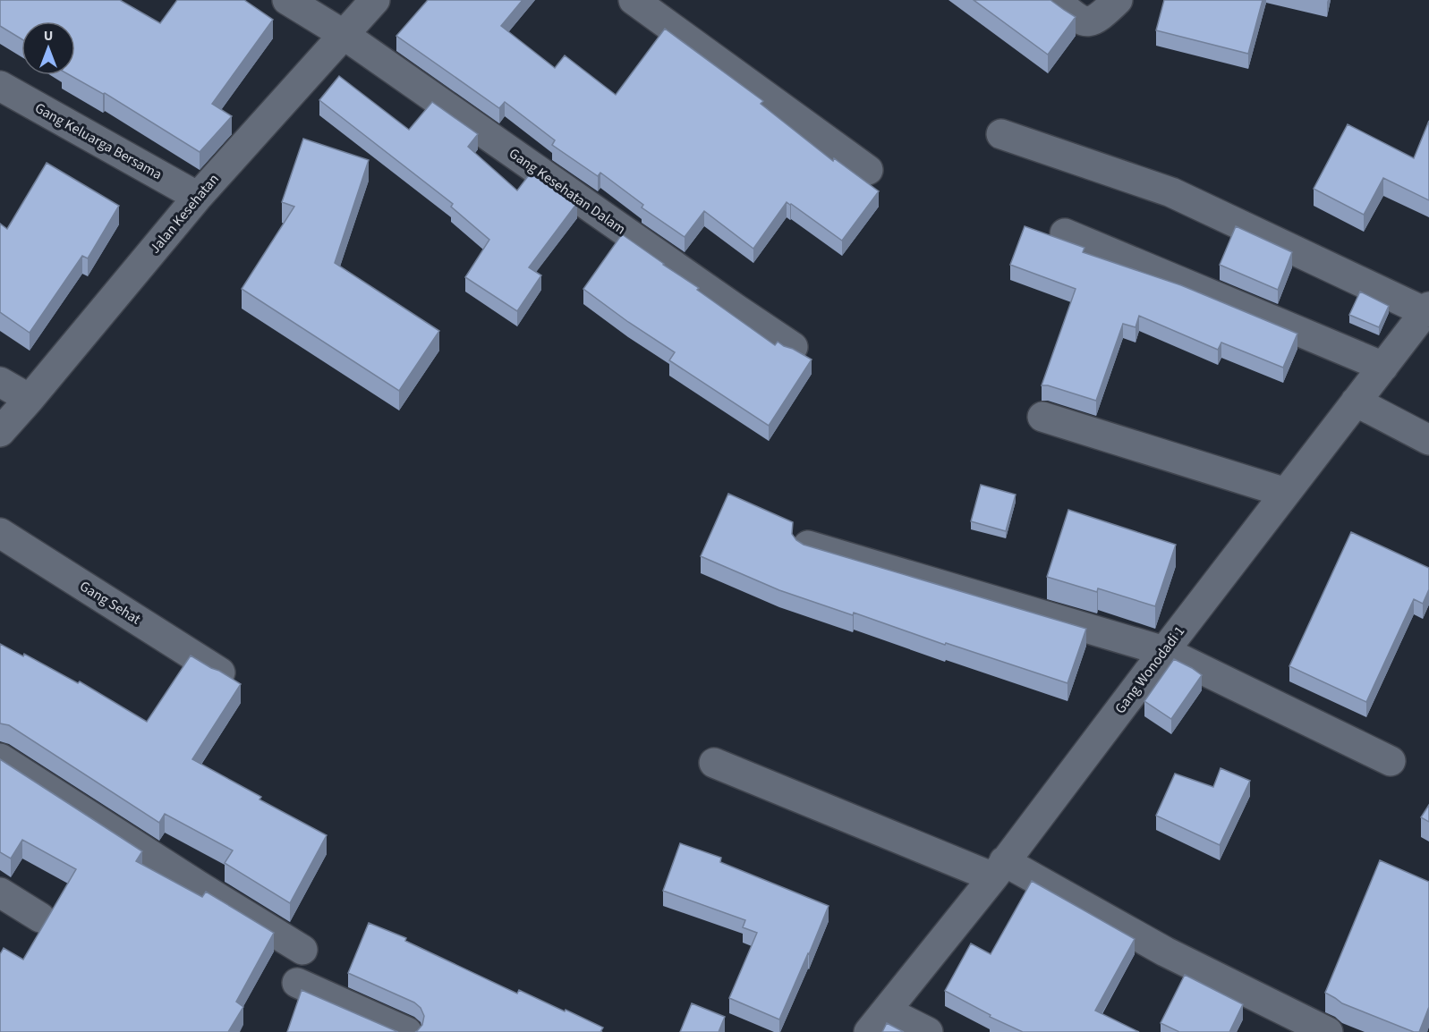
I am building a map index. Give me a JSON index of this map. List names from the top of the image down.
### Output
{
  "streets": {
    "street": [
      "Gang Keluarga Bersama",
      "Gang Kesehatan Dalam",
      "Jalan Kesehatan",
      "Gang Sehat",
      "Gang Wonodadi 1"
    ]
  },
  "crossings": [
    ["Gang Keluarga Bersama", "Jalan Kesehatan"],
    ["Gang Kesehatan Dalam", "Jalan Kesehatan"]
  ],
  "north": "top"
}
